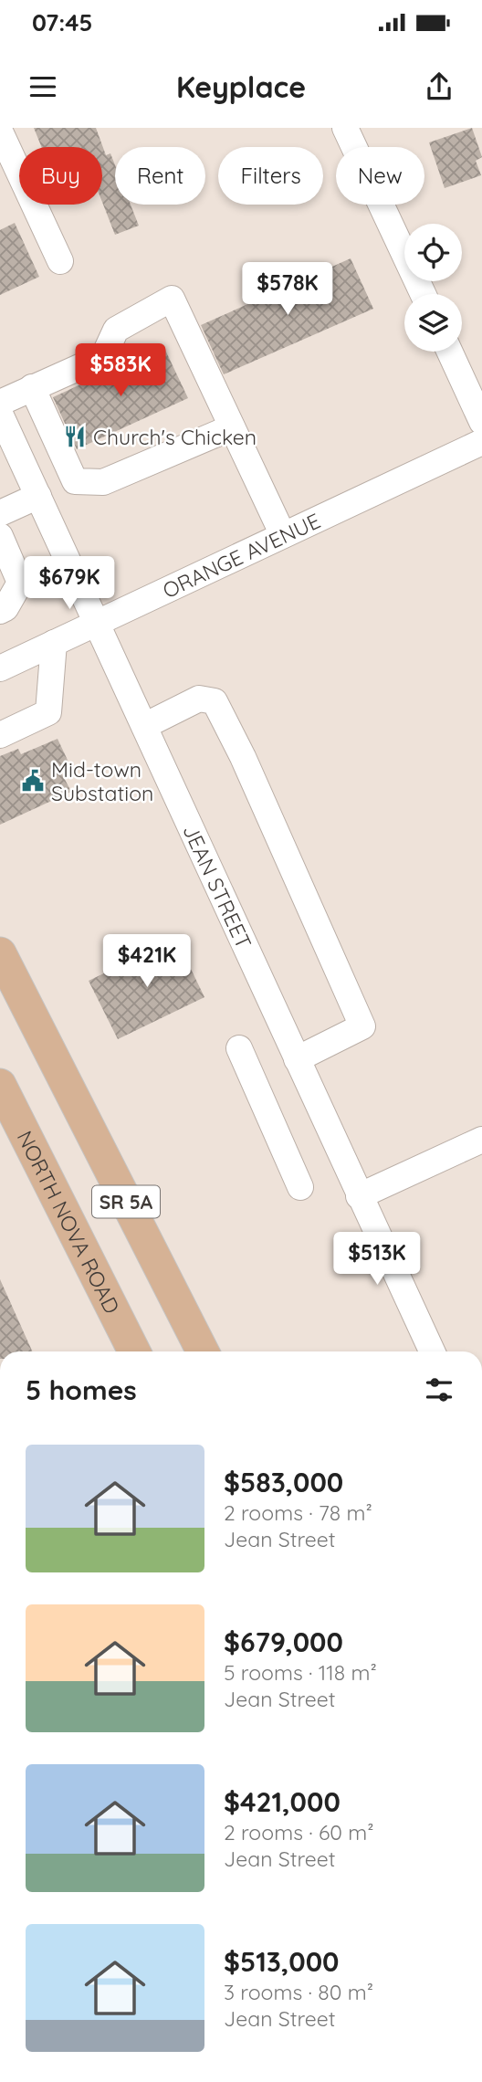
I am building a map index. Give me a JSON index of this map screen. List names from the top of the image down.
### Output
{
  "streets": {
    "main road": ["SR 5A", "NORTH NOVA ROAD"],
    "street": ["ORANGE AVENUE", "JEAN STREET"]
  },
  "crossings": [
    ["ORANGE AVENUE", "JEAN STREET"]
  ],
  "places": {
    "restaurant": ["Church's Chicken"],
    "public building": ["Mid-town Substation"]
  },
  "page": {
    "status": "07:45",
    "header": "Keyplace",
    "chip": [
      "Buy",
      "Rent",
      "Filters",
      "New"
    ],
    "price": [
      "$578K",
      "$583K",
      "$679K",
      "$421K",
      "$513K"
    ],
    "heading": "5 homes",
    "list": [
      {
        "name": "$583,000",
        "note": "2 rooms · 78 m² · Jean Street"
      },
      {
        "name": "$679,000",
        "note": "5 rooms · 118 m² · Jean Street"
      },
      {
        "name": "$421,000",
        "note": "2 rooms · 60 m² · Jean Street"
      },
      {
        "name": "$513,000",
        "note": "3 rooms · 80 m² · Jean Street"
      }
    ]
  }
}
